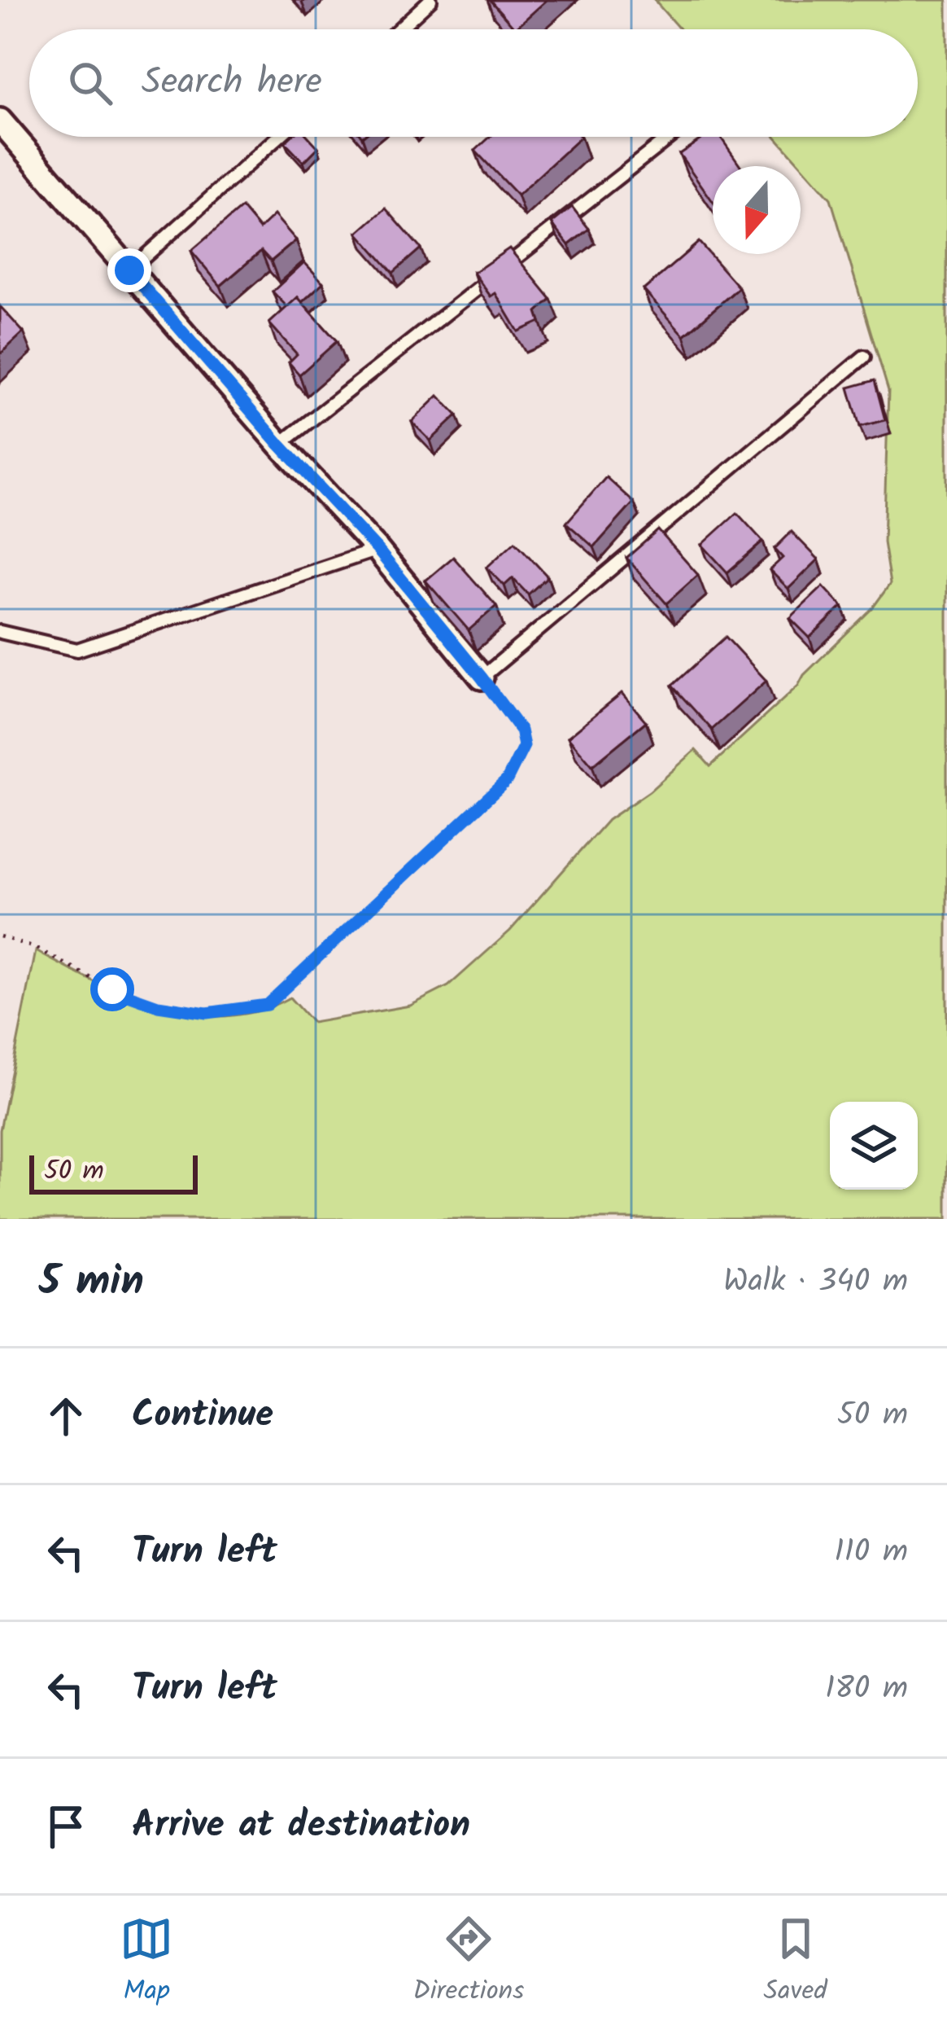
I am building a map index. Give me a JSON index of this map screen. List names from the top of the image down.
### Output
{
  "scale_bar": "50 m",
  "north": "bottom",
  "page": {
    "search": "Search here",
    "scale": "50 m",
    "heading": ["5 min", "Walk · 340 m"],
    "list": [
      ["Continue", "50 m"],
      ["Turn left", "110 m"],
      ["Turn left", "180 m"],
      "Arrive at destination"
    ],
    "nav": ["Map", "Directions", "Saved"]
  }
}
